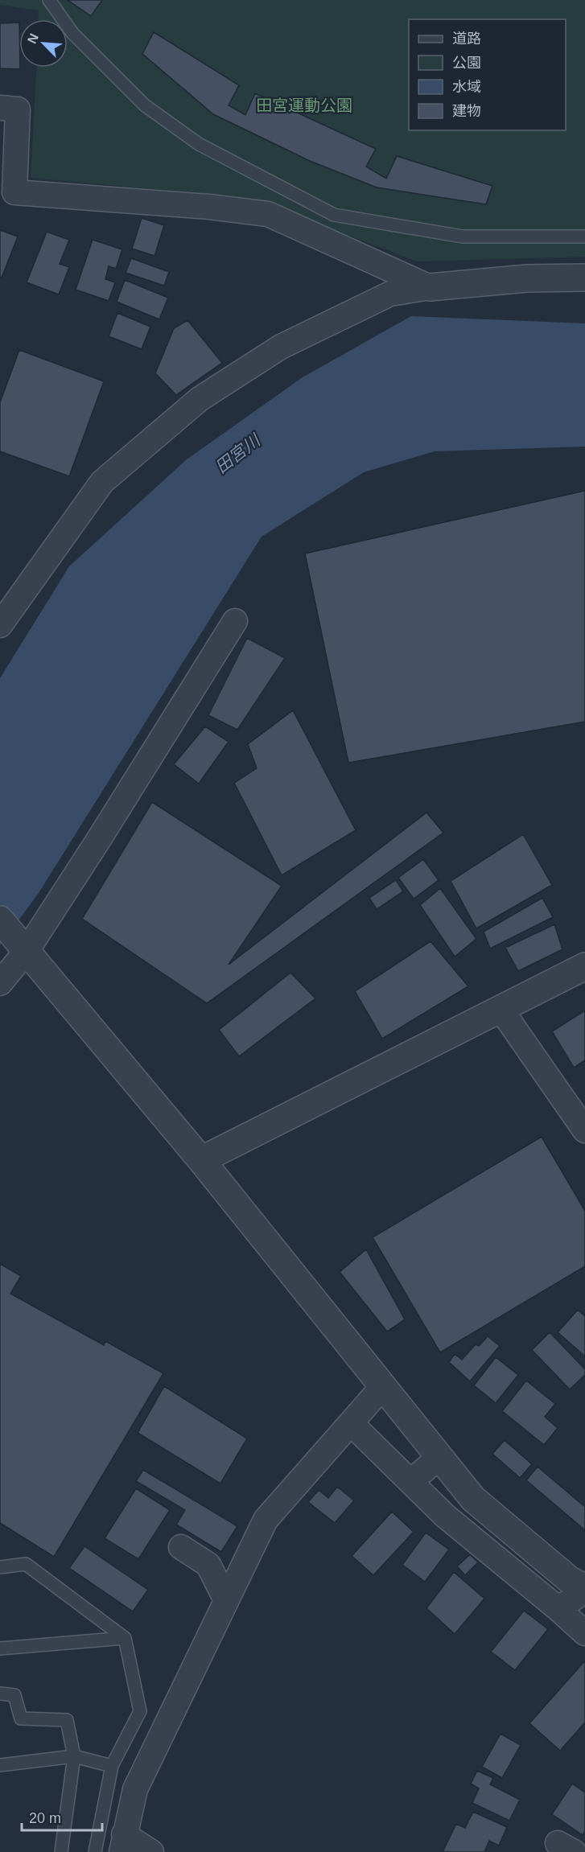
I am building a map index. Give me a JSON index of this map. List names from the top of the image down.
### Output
{
  "water": ["田宮川"],
  "parks": ["田宮運動公園"],
  "legend": [
    "道路",
    "公園",
    "水域",
    "建物"
  ],
  "scale_bar": "20 m",
  "north": "top left"
}
